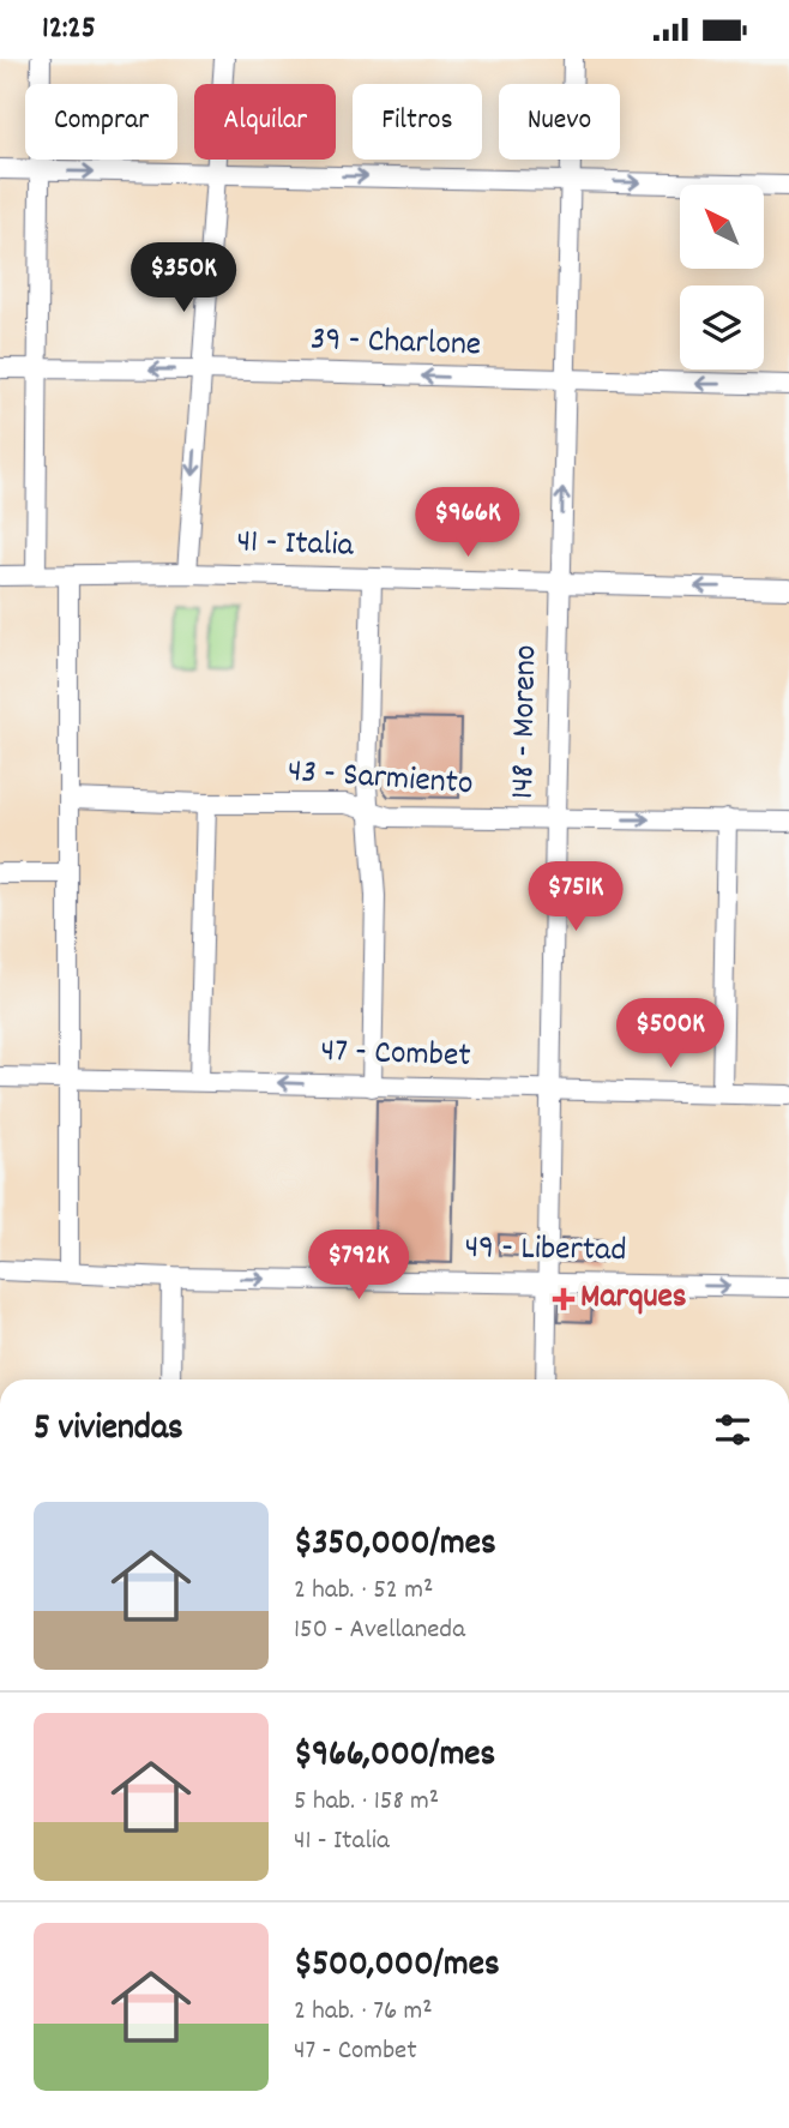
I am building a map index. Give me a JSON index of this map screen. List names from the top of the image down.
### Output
{
  "streets": {
    "street": [
      "39 - Charlone",
      "41 - Italia",
      "148 - Moreno",
      "43 - Sarmiento",
      "47 - Combet",
      "49 - Libertad"
    ]
  },
  "crossings": [
    ["39 - Charlone", "148 - Moreno"],
    ["41 - Italia", "148 - Moreno"],
    ["148 - Moreno", "43 - Sarmiento"],
    ["148 - Moreno", "47 - Combet"],
    ["148 - Moreno", "49 - Libertad"]
  ],
  "one_way": ["39 - Charlone", "49 - Libertad"],
  "places": {
    "health": ["Marques"]
  },
  "north": "top left",
  "page": {
    "status": "12:25",
    "chip": [
      "Comprar",
      "Alquilar",
      "Filtros",
      "Nuevo"
    ],
    "price": [
      "$350K",
      "$966K",
      "$751K",
      "$500K",
      "$792K"
    ],
    "heading": "5 viviendas",
    "list": [
      {
        "name": "$350,000/mes",
        "note": "2 hab. · 52 m² · 150 - Avellaneda"
      },
      {
        "name": "$966,000/mes",
        "note": "5 hab. · 158 m² · 41 - Italia"
      },
      {
        "name": "$500,000/mes",
        "note": "2 hab. · 76 m² · 47 - Combet"
      }
    ]
  }
}
